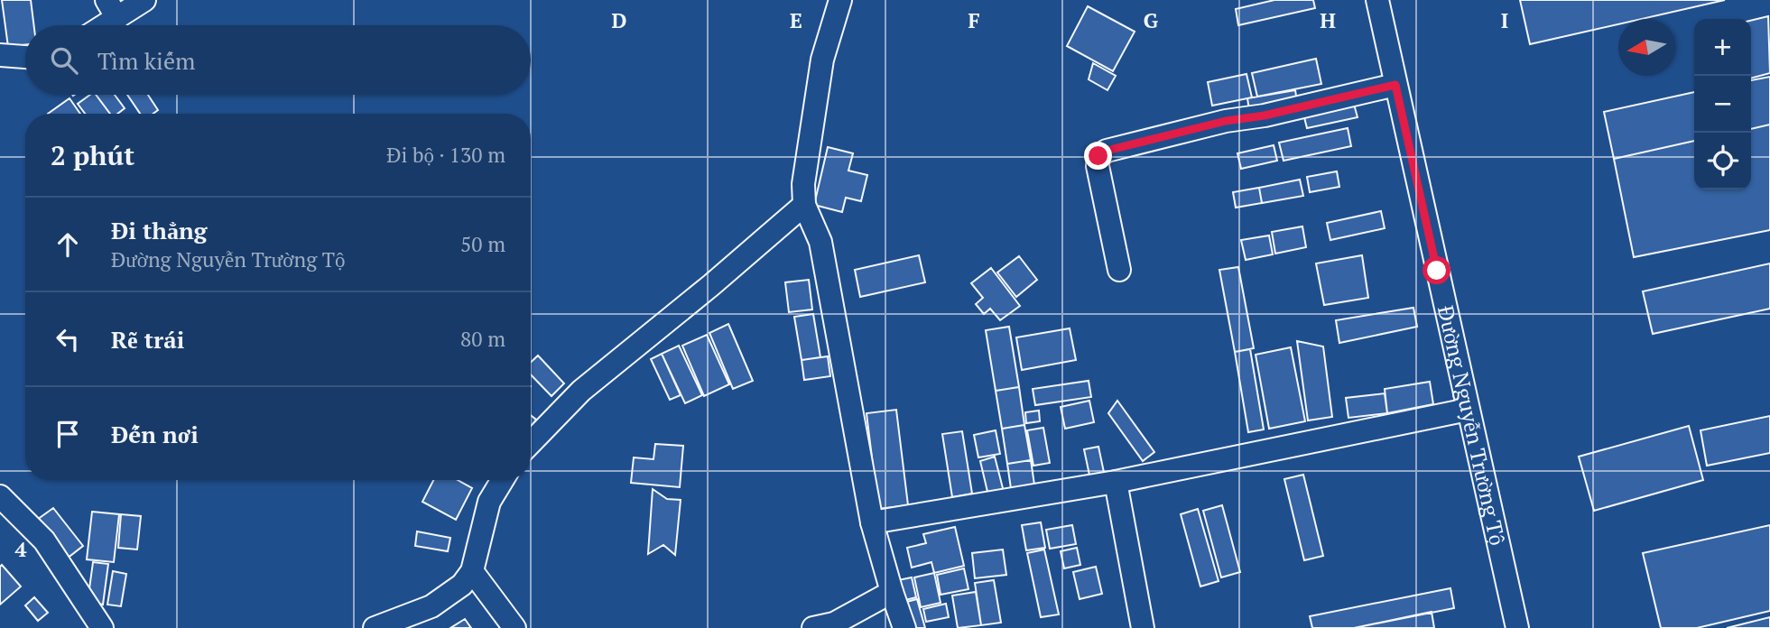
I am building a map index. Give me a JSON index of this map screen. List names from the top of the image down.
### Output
{
  "streets": {
    "street": ["Đường Nguyễn Trường Tộ"]
  },
  "north": "left",
  "page": {
    "map_buttons": ["+", "−"],
    "search": "Tìm kiếm",
    "heading": ["2 phút", "Đi bộ · 130 m"],
    "list": [
      ["Đi thẳng", "Đường Nguyễn Trường Tộ", "50 m"],
      ["Rẽ trái", "80 m"],
      "Đến nơi"
    ]
  },
  "grid": {
    "columns": [
      "D",
      "E",
      "F",
      "G",
      "H",
      "I"
    ],
    "rows": ["4"]
  }
}
